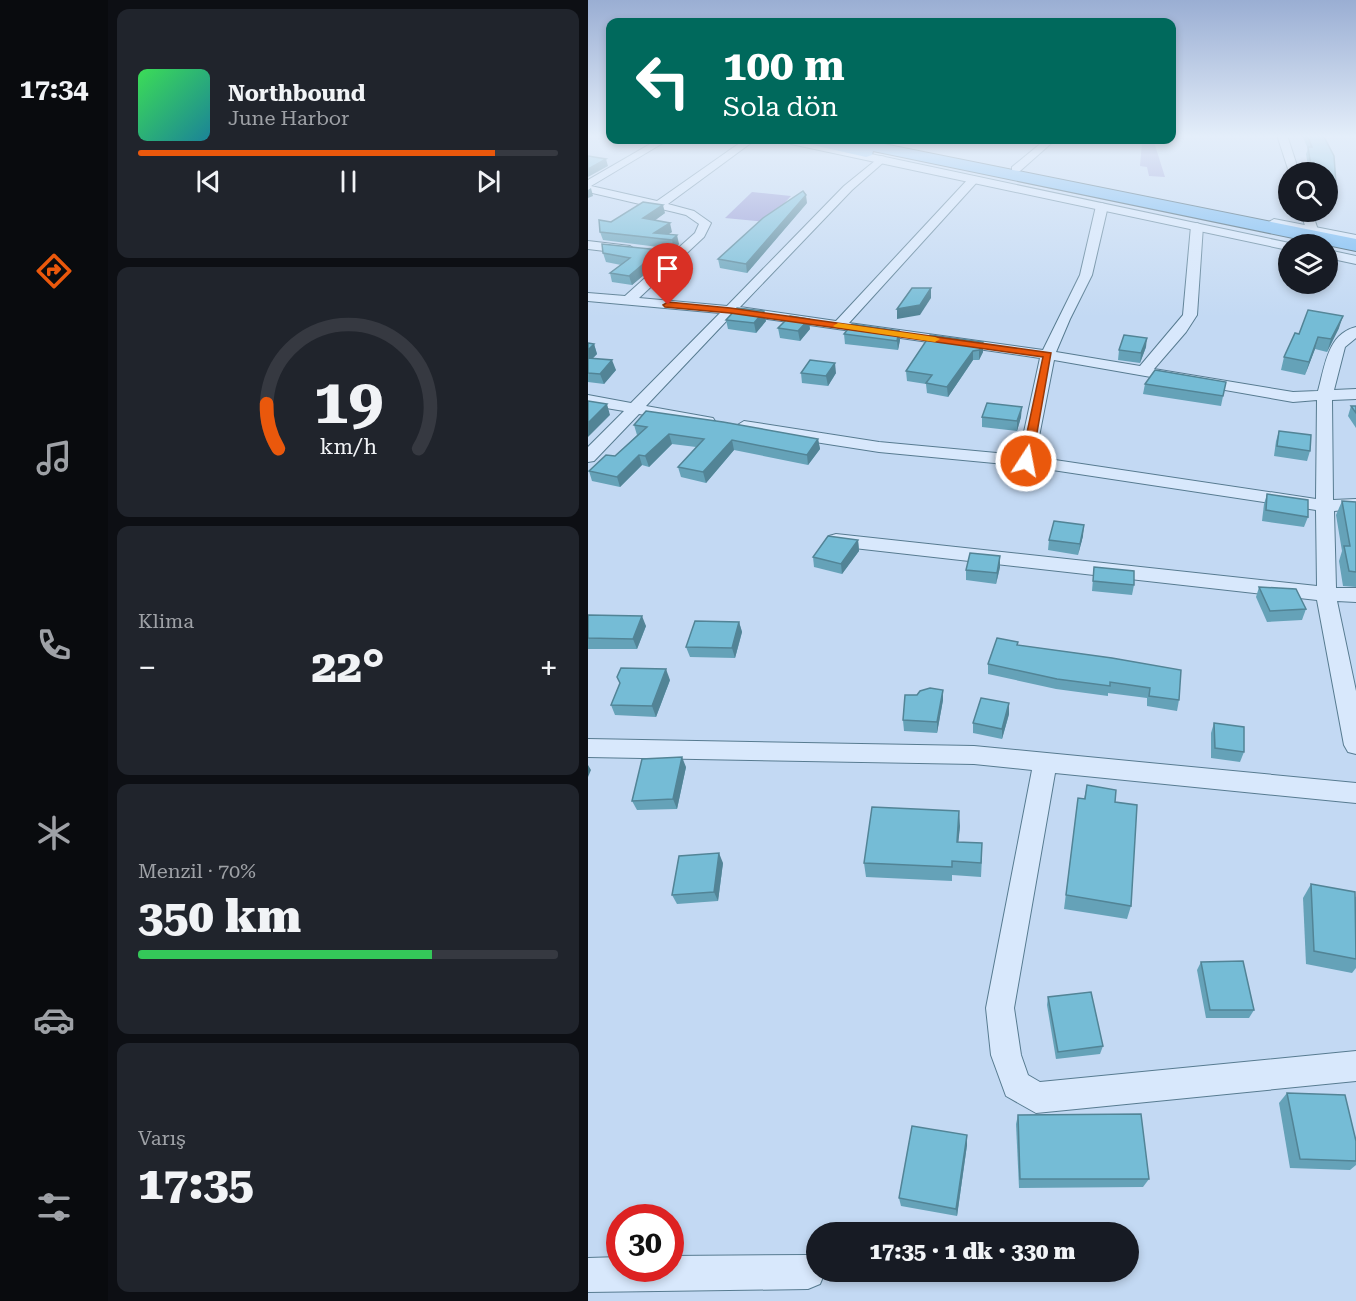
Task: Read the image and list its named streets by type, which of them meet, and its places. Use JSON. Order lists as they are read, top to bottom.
{
  "page": {
    "tabs": "17:34",
    "turn": ["100 m", "Sola dön"],
    "song": ["Northbound", "June Harbor"],
    "tile": [
      "Klima",
      ["Menzil · 70%", "350 km"],
      ["Varış", "17:35"]
    ],
    "heat": ["−", "22°", "+"],
    "limit": "30",
    "trip": "17:35 · 1 dk · 330 m",
    "gauge": ["19", "km/h"]
  }
}
